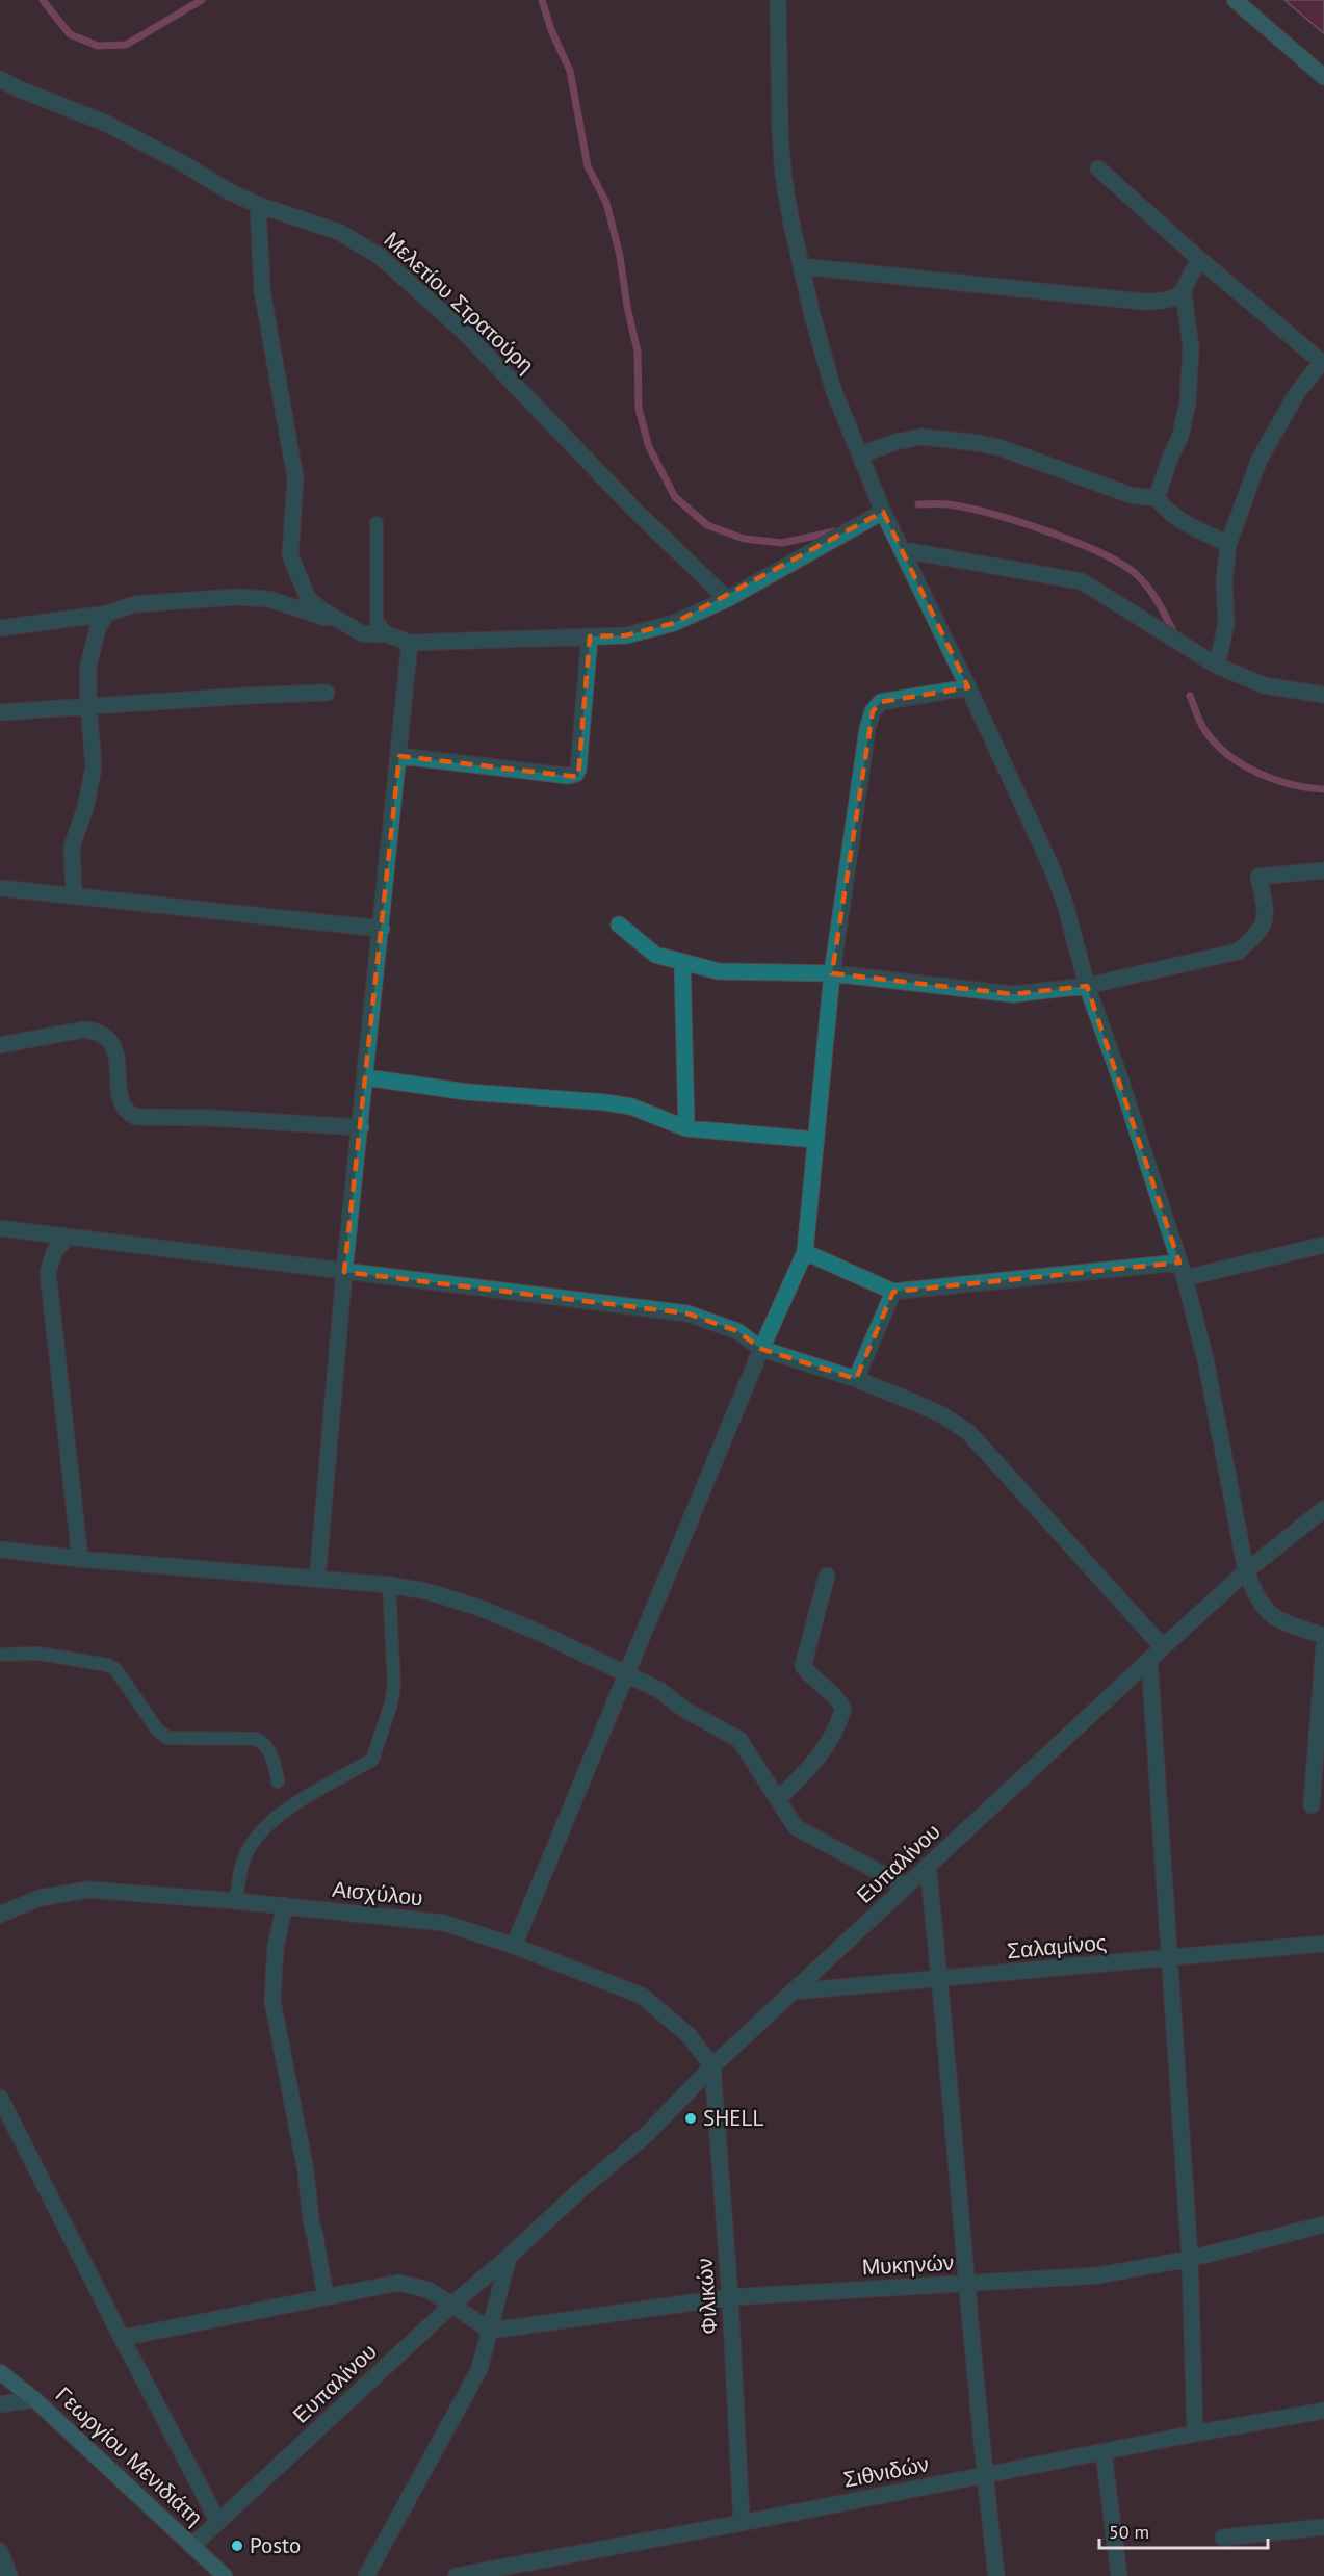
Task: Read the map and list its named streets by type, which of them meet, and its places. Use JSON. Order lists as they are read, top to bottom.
{
  "streets": {
    "main road": ["Γεωργίου Μενιδιάτη"],
    "street": [
      "Μελετίου Στρατούρη",
      "Ευπαλίνου",
      "Αισχύλου",
      "Σαλαμίνος",
      "Μυκηνών",
      "Φιλικών",
      "Σιθνιδών"
    ]
  },
  "crossings": [
    ["Ευπαλίνου", "Αισχύλου"],
    ["Ευπαλίνου", "Σαλαμίνος"],
    ["Ευπαλίνου", "Φιλικών"],
    ["Ευπαλίνου", "Γεωργίου Μενιδιάτη"],
    ["Αισχύλου", "Φιλικών"],
    ["Μυκηνών", "Φιλικών"],
    ["Φιλικών", "Σιθνιδών"]
  ],
  "places": ["SHELL", "Posto"],
  "scale_bar": "50 m"
}
